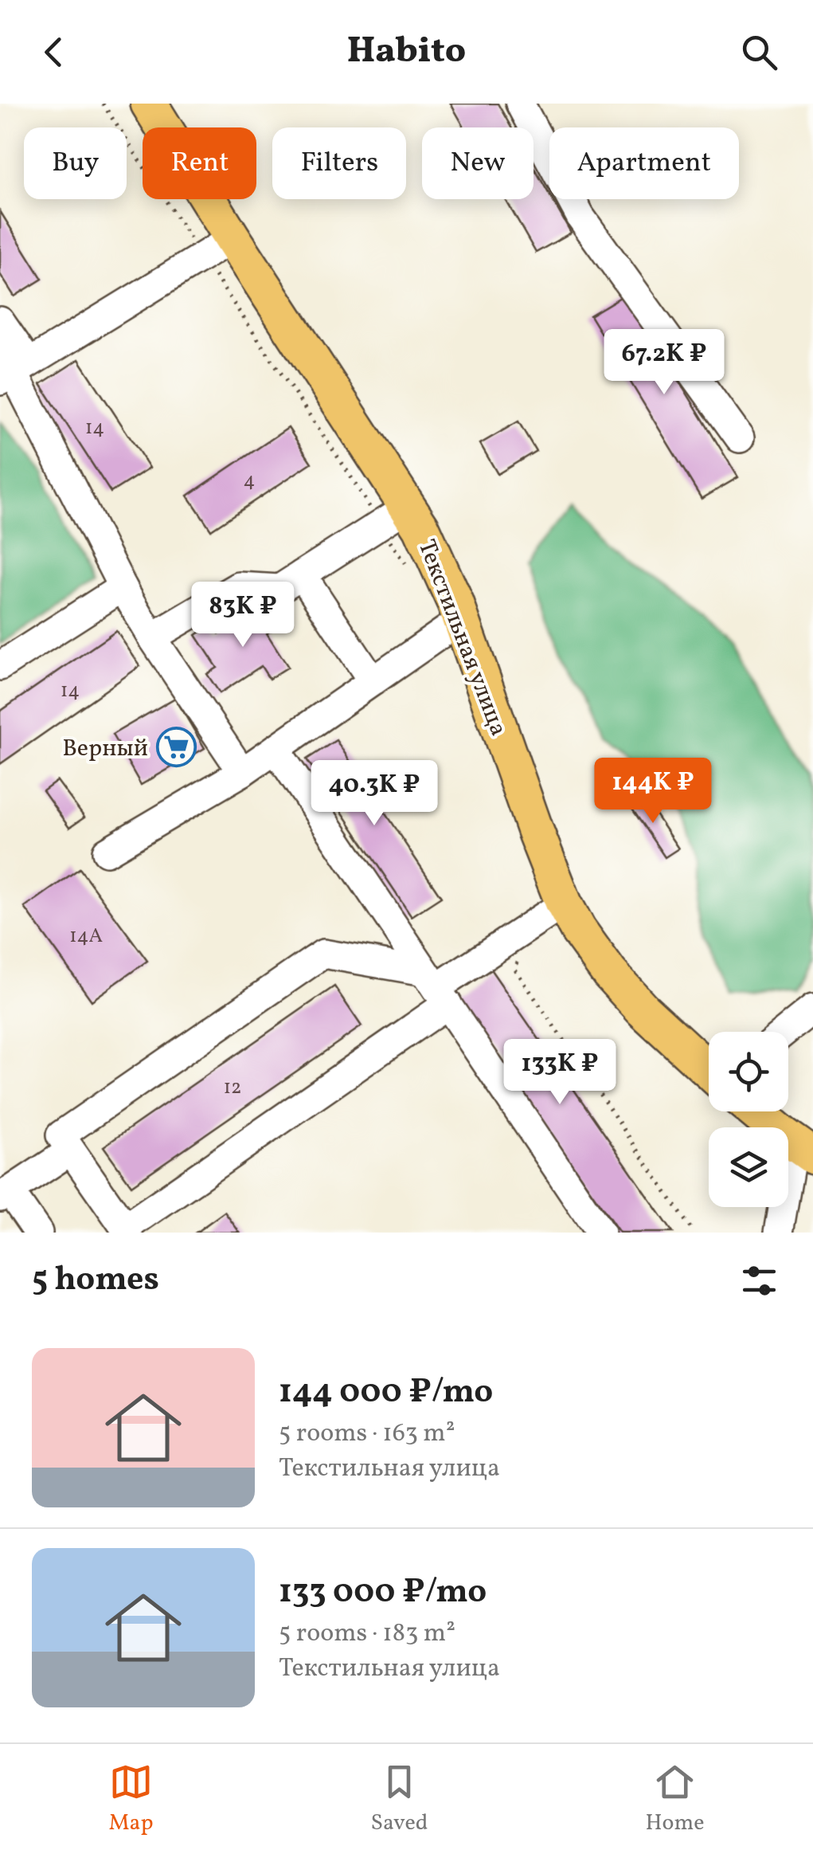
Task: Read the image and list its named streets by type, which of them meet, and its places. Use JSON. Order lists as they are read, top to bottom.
{
  "streets": {
    "main road": ["Текстильная улица"]
  },
  "places": {
    "supermarket": ["Верный"]
  },
  "house_numbers": [
    "14",
    "4",
    "14",
    "14А",
    "12"
  ],
  "page": {
    "header": "Habito",
    "chip": [
      "Buy",
      "Rent",
      "Filters",
      "New",
      "Apartment"
    ],
    "price": [
      "67.2K ₽",
      "83K ₽",
      "144K ₽",
      "40.3K ₽",
      "133K ₽"
    ],
    "heading": "5 homes",
    "list": [
      {
        "name": "144 000 ₽/mo",
        "note": "5 rooms · 163 m² · Текстильная улица"
      },
      {
        "name": "133 000 ₽/mo",
        "note": "5 rooms · 183 m² · Текстильная улица"
      }
    ],
    "tabs": ["Map", "Saved", "Home"]
  }
}
